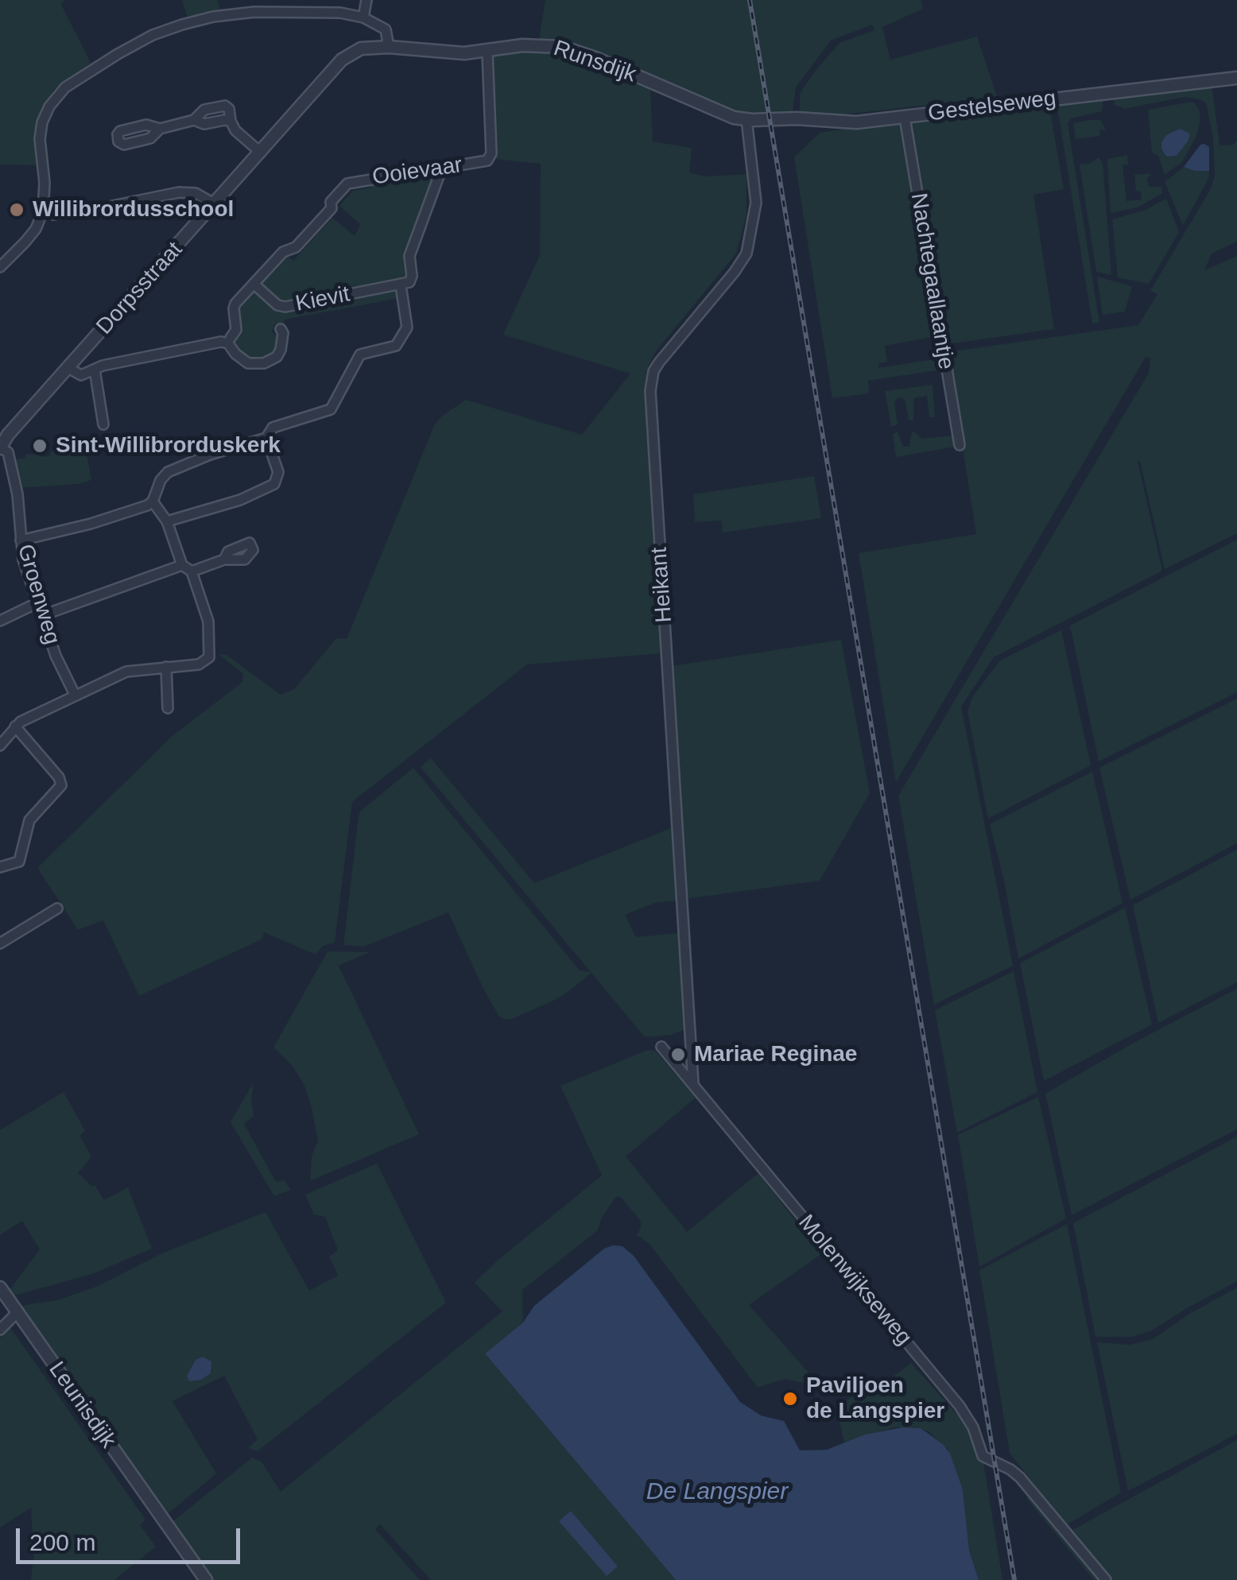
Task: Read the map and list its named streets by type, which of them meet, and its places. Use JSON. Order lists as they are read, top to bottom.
{
  "streets": {
    "street": [
      "Runsdijk",
      "Gestelseweg",
      "Ooievaar",
      "Nachtegaallaantje",
      "Dorpsstraat",
      "Kievit",
      "Heikant",
      "Groenweg",
      "Molenwijkseweg",
      "Leunisdijk"
    ]
  },
  "crossings": [
    ["Runsdijk", "Gestelseweg"],
    ["Runsdijk", "Ooievaar"],
    ["Runsdijk", "Dorpsstraat"],
    ["Runsdijk", "Heikant"],
    ["Gestelseweg", "Nachtegaallaantje"],
    ["Gestelseweg", "Heikant"],
    ["Ooievaar", "Kievit"],
    ["Dorpsstraat", "Groenweg"],
    ["Heikant", "Molenwijkseweg"]
  ],
  "water": ["De Langspier"],
  "places": [
    "Willibrordusschool",
    "Sint-Willibrorduskerk",
    "Mariae Reginae",
    "Paviljoen de Langspier"
  ],
  "scale_bar": "200 m"
}
